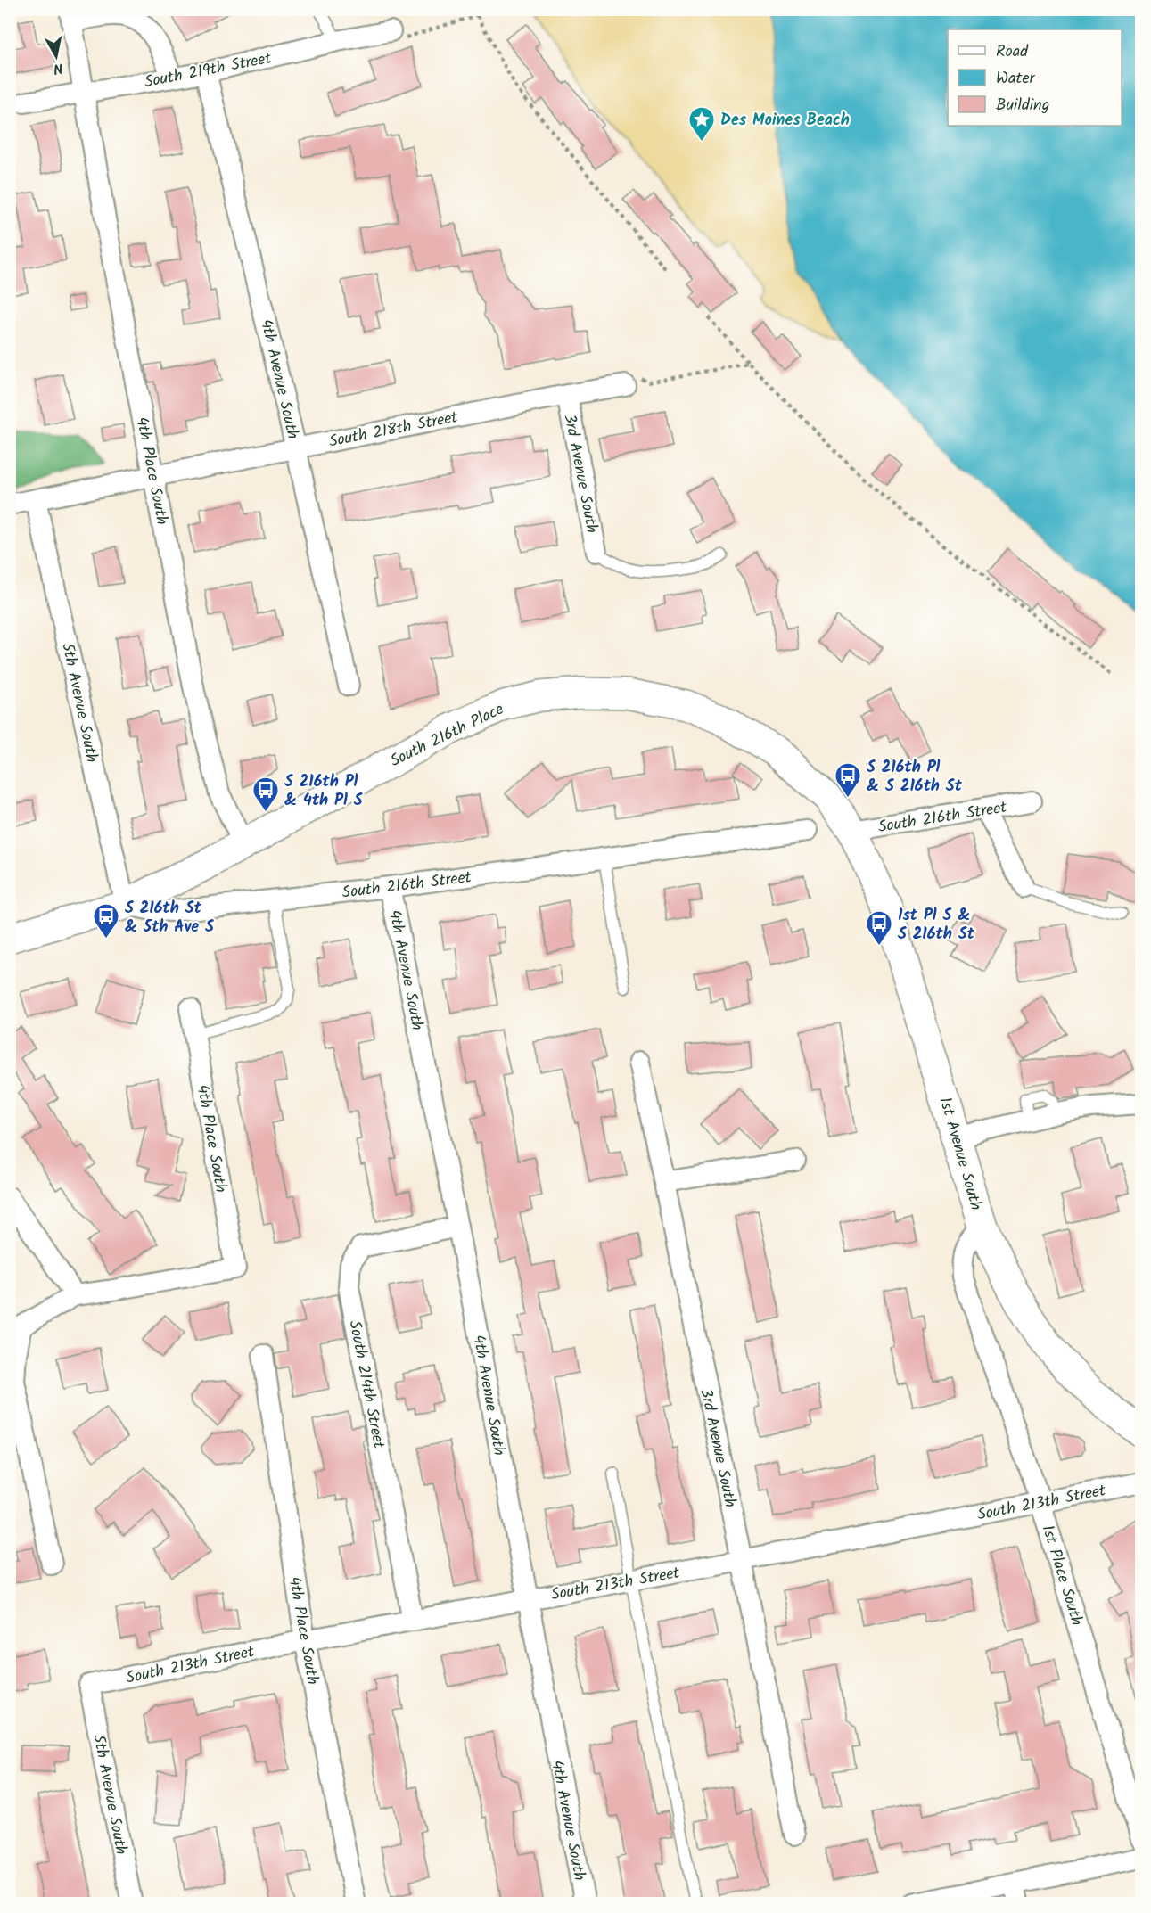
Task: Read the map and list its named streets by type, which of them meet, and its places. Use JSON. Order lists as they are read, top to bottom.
{
  "streets": {
    "main road": ["South 216th Place", "South 216th Street", "1st Avenue South"],
    "street": [
      "South 219th Street",
      "4th Avenue South",
      "South 218th Street",
      "4th Place South",
      "3rd Avenue South",
      "5th Avenue South",
      "South 214th Street",
      "South 213th Street",
      "1st Place South"
    ]
  },
  "crossings": [
    ["South 219th Street", "4th Avenue South"],
    ["South 219th Street", "4th Place South"],
    ["4th Avenue South", "South 218th Street"],
    ["4th Avenue South", "South 216th Street"],
    ["4th Avenue South", "South 214th Street"],
    ["4th Avenue South", "South 213th Street"],
    ["South 218th Street", "4th Place South"],
    ["South 218th Street", "3rd Avenue South"],
    ["South 218th Street", "5th Avenue South"],
    ["4th Place South", "South 216th Place"],
    ["4th Place South", "South 213th Street"],
    ["3rd Avenue South", "South 213th Street"],
    ["5th Avenue South", "South 216th Place"],
    ["5th Avenue South", "South 216th Street"],
    ["5th Avenue South", "South 213th Street"],
    ["South 216th Place", "South 216th Street"],
    ["South 216th Place", "1st Avenue South"],
    ["South 216th Street", "1st Avenue South"],
    ["1st Avenue South", "1st Place South"],
    ["South 214th Street", "South 213th Street"],
    ["South 213th Street", "1st Place South"]
  ],
  "places": {
    "place": ["Des Moines Beach"],
    "bus stop": [
      "S 216th Pl & S 216th St",
      "S 216th Pl & 4th Pl S",
      "S 216th St & 5th Ave S",
      "1st Pl S & S 216th St"
    ]
  },
  "legend": ["Road", "Water", "Building"],
  "north": "bottom"
}
